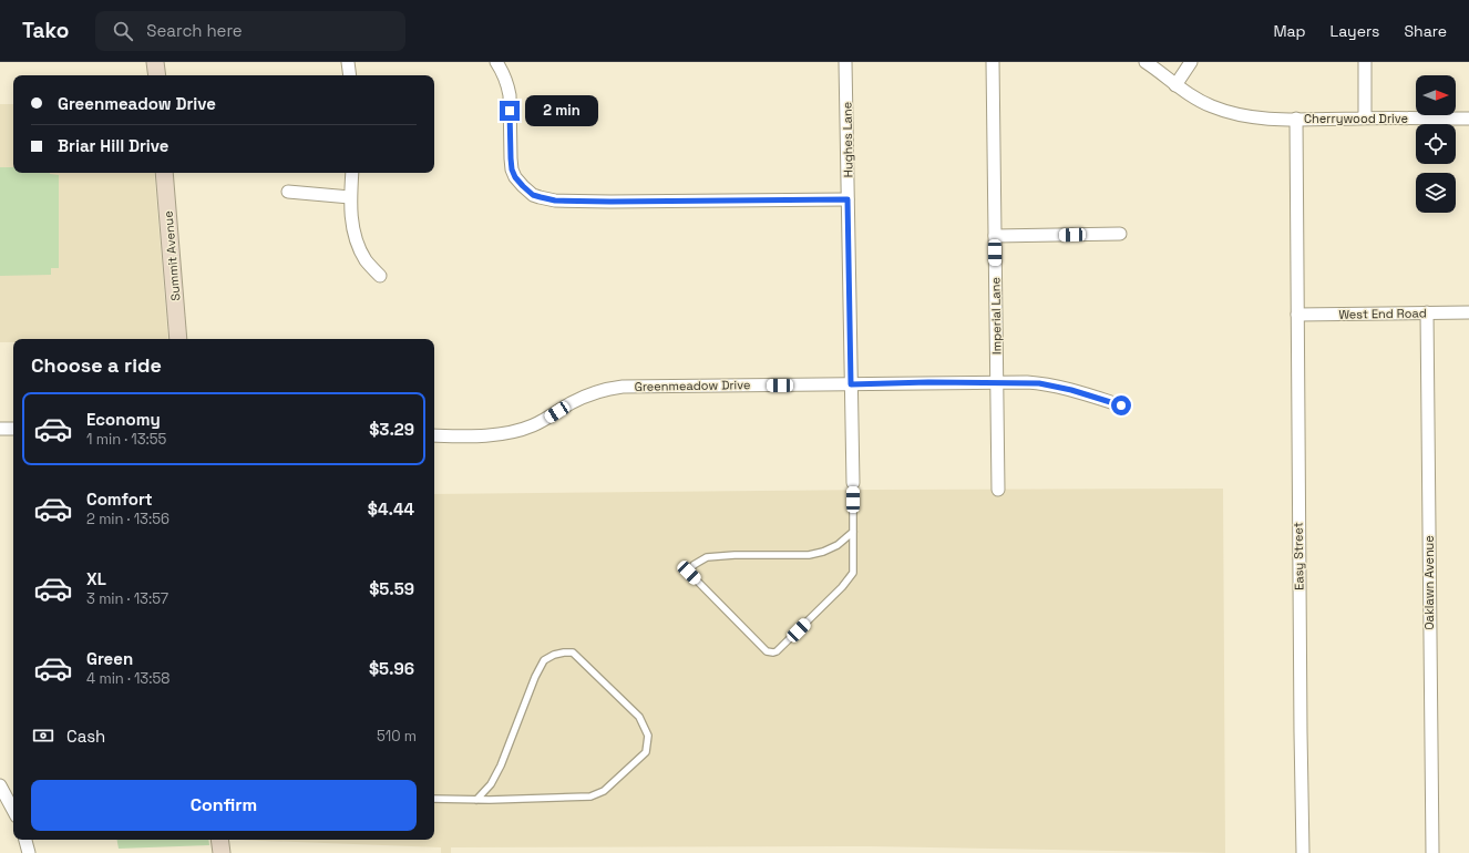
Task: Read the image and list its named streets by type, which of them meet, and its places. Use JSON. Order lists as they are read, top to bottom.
{
  "streets": {
    "main road": ["Summit Avenue"],
    "street": [
      "Cherrywood Drive",
      "Hughes Lane",
      "West End Road",
      "Imperial Lane",
      "Greenmeadow Drive",
      "Easy Street",
      "Oaklawn Avenue"
    ]
  },
  "crossings": [
    ["Cherrywood Drive", "Easy Street"],
    ["Hughes Lane", "Greenmeadow Drive"],
    ["West End Road", "Easy Street"],
    ["West End Road", "Oaklawn Avenue"],
    ["Imperial Lane", "Greenmeadow Drive"]
  ],
  "north": "right",
  "page": {
    "header": "Tako",
    "search": "Search here",
    "nav": ["Map", "Layers", "Share"],
    "banner": ["Greenmeadow Drive", "Briar Hill Drive"],
    "bubble": "2 min",
    "heading": "Choose a ride",
    "list": [
      {
        "name": "Economy",
        "note": "1 min · 13:55",
        "value": "$3.29"
      },
      {
        "name": "Comfort",
        "note": "2 min · 13:56",
        "value": "$4.44"
      },
      {
        "name": "XL",
        "note": "3 min · 13:57",
        "value": "$5.59"
      },
      {
        "name": "Green",
        "note": "4 min · 13:58",
        "value": "$5.96"
      }
    ],
    "pay": ["Cash", "510 m"],
    "buttons": "Confirm"
  }
}
